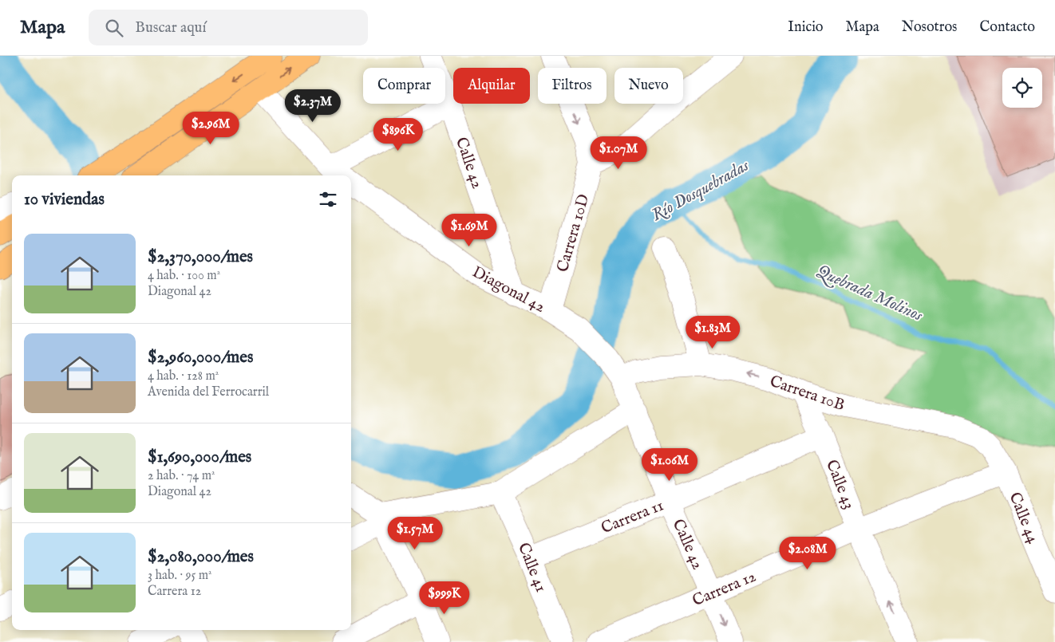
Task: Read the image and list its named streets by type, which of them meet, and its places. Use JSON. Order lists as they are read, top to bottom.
{
  "streets": {
    "street": [
      "Calle 42",
      "Carrera 10D",
      "Diagonal 42",
      "Carrera 10B",
      "Calle 43",
      "Carrera 11",
      "Calle 44",
      "Calle 41",
      "Carrera 12"
    ]
  },
  "crossings": [
    ["Calle 42", "Diagonal 42"],
    ["Calle 42", "Carrera 10B"],
    ["Calle 42", "Carrera 11"],
    ["Calle 42", "Carrera 12"],
    ["Carrera 10D", "Diagonal 42"],
    ["Carrera 10B", "Calle 43"],
    ["Carrera 10B", "Calle 44"],
    ["Calle 43", "Carrera 11"],
    ["Calle 43", "Carrera 12"],
    ["Carrera 11", "Calle 41"],
    ["Calle 44", "Carrera 12"]
  ],
  "one_way": ["Calle 43"],
  "water": ["Río Dosquebradas", "Quebrada Molinos"],
  "page": {
    "header": "Mapa",
    "search": "Buscar aquí",
    "nav": [
      "Inicio",
      "Mapa",
      "Nosotros",
      "Contacto"
    ],
    "chip": [
      "Comprar",
      "Alquilar",
      "Filtros",
      "Nuevo"
    ],
    "price": [
      "$2.37M",
      "$2.96M",
      "$896K",
      "$1.07M",
      "$1.69M",
      "$1.83M",
      "$1.06M",
      "$1.57M",
      "$2.08M",
      "$999K"
    ],
    "heading": "10 viviendas",
    "list": [
      {
        "name": "$2,370,000/mes",
        "note": "4 hab. · 100 m² · Diagonal 42"
      },
      {
        "name": "$2,960,000/mes",
        "note": "4 hab. · 128 m² · Avenida del Ferrocarril"
      },
      {
        "name": "$1,690,000/mes",
        "note": "2 hab. · 74 m² · Diagonal 42"
      },
      {
        "name": "$2,080,000/mes",
        "note": "3 hab. · 95 m² · Carrera 12"
      }
    ]
  }
}
